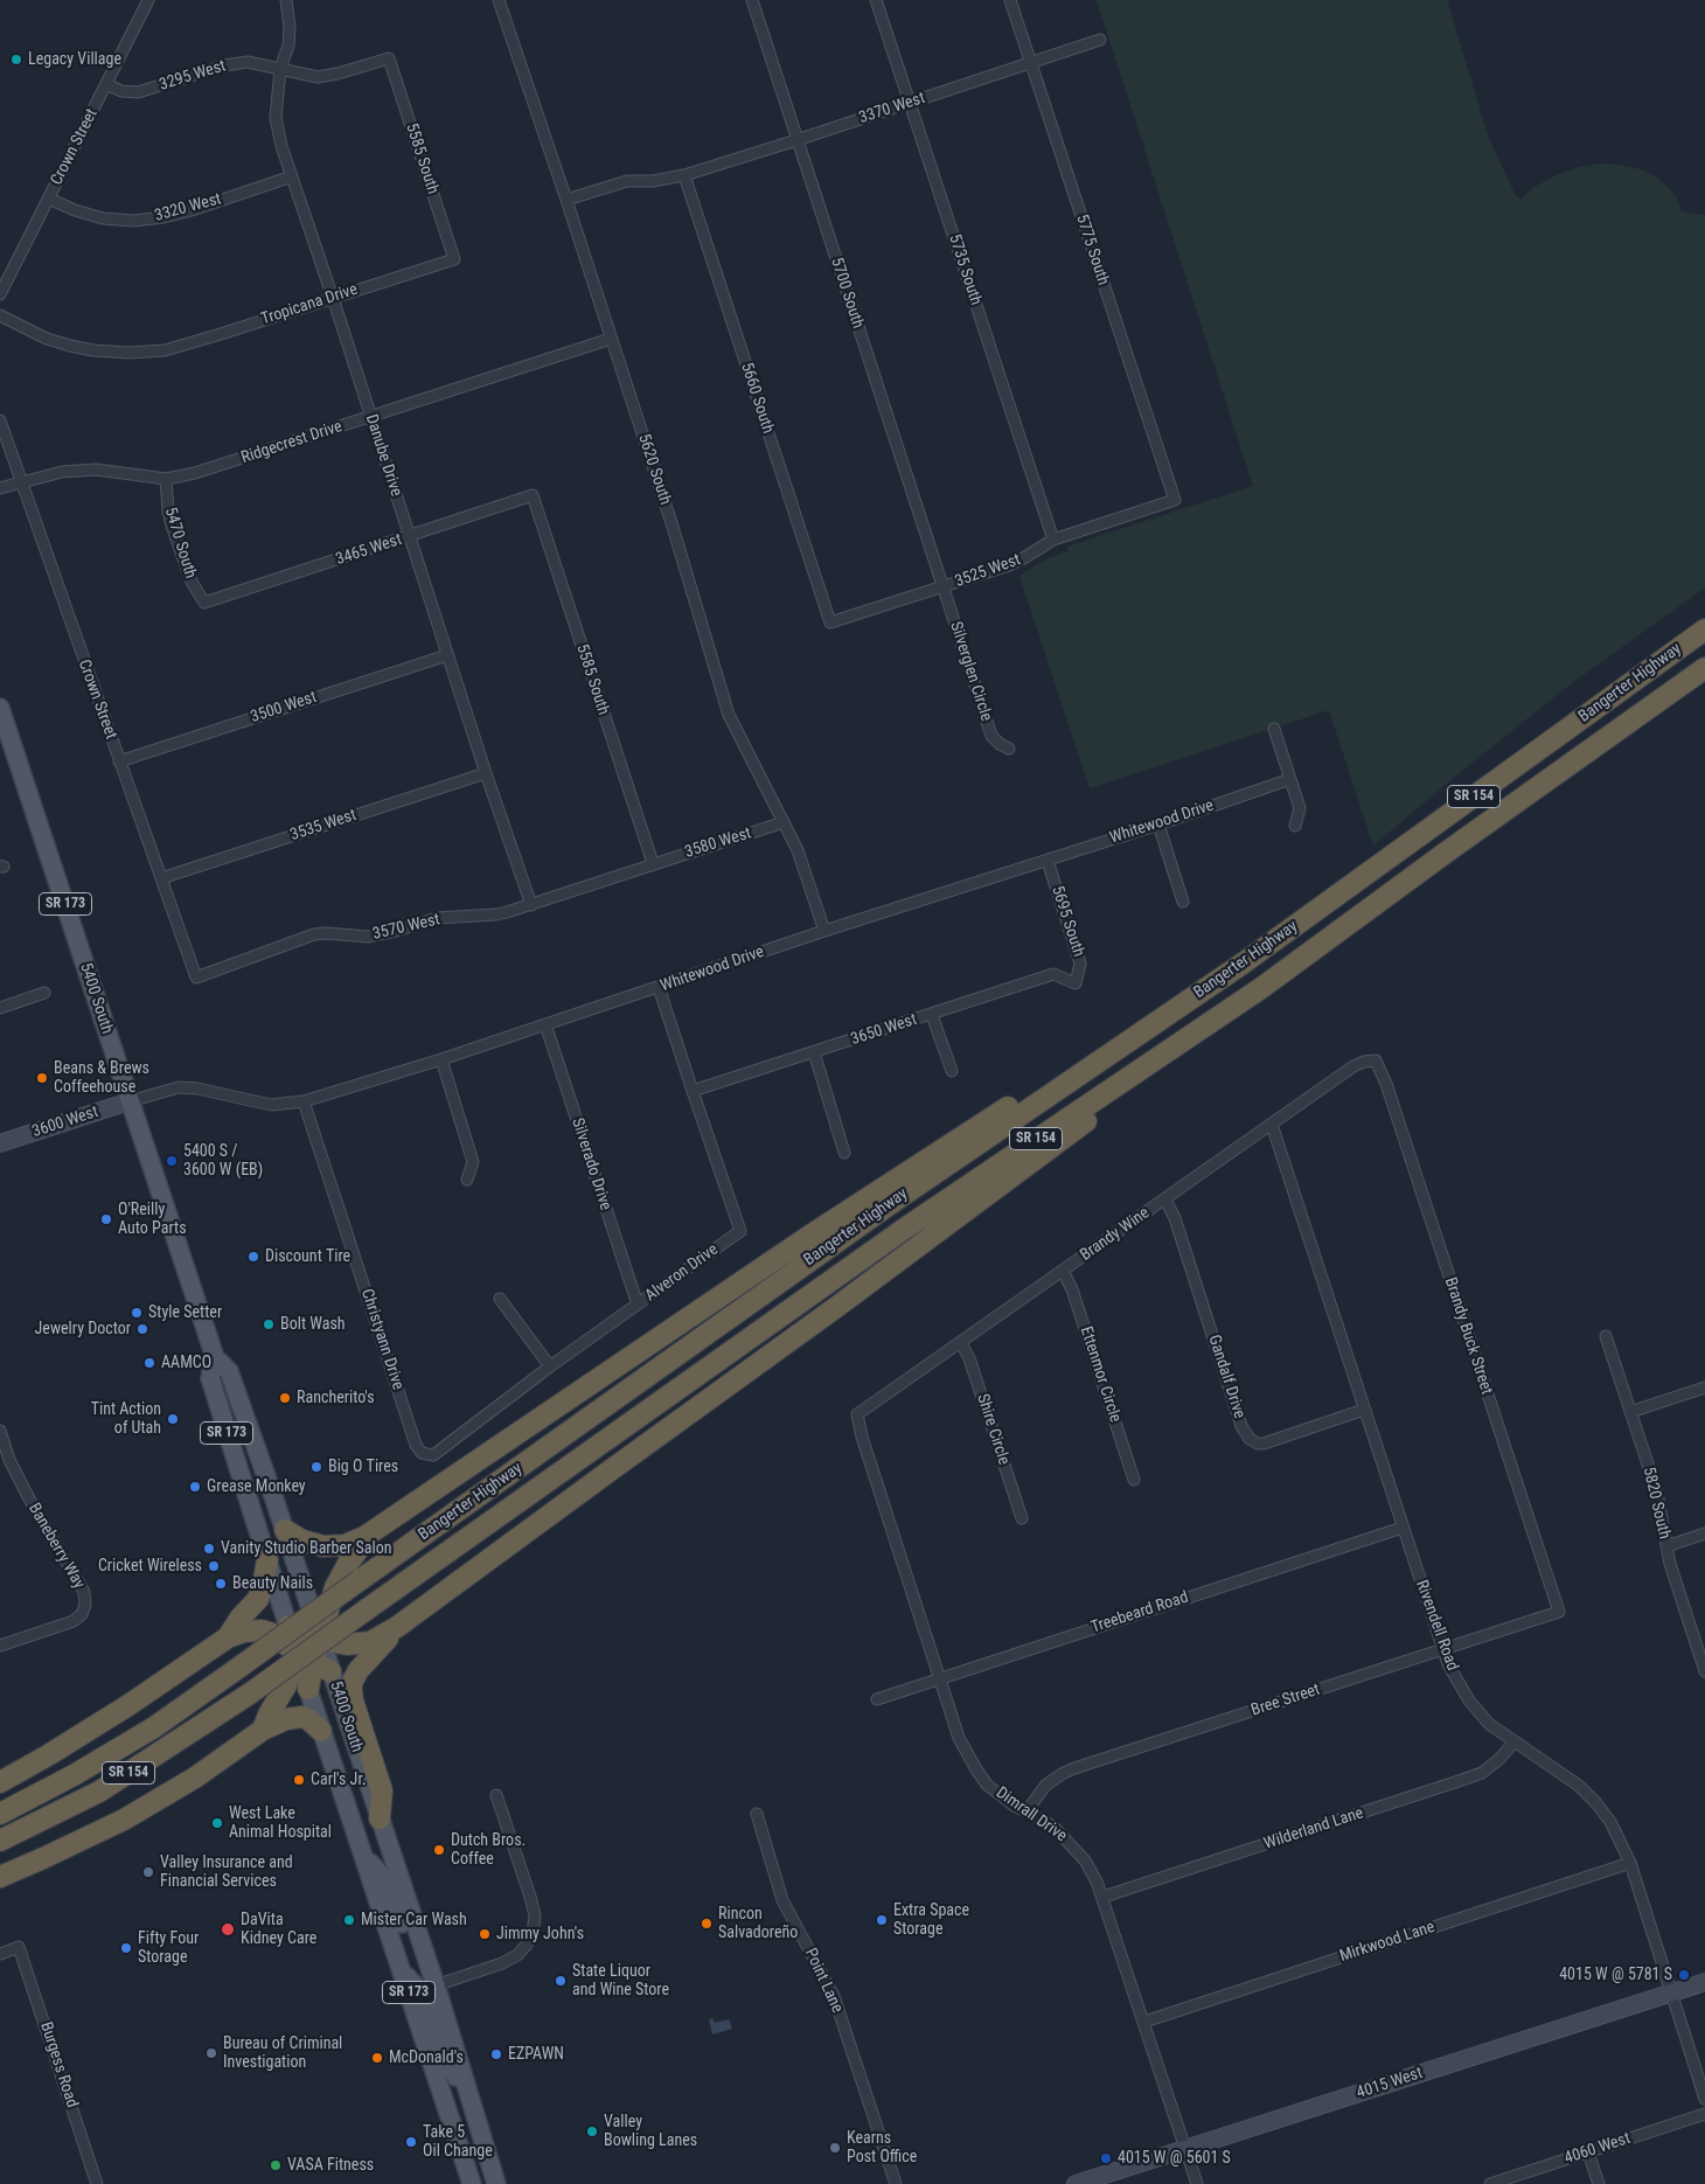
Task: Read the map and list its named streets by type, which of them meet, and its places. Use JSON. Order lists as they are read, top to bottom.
{
  "streets": {
    "highway": ["Bangerter Highway", "SR 154"],
    "main road": ["SR 173", "5400 South"],
    "street": [
      "3295 West",
      "3370 West",
      "Crown Street",
      "5585 South",
      "3320 West",
      "5775 South",
      "5735 South",
      "5700 South",
      "Tropicana Drive",
      "5660 South",
      "Ridgecrest Drive",
      "Danube Drive",
      "5620 South",
      "5470 South",
      "3465 West",
      "3525 West",
      "Silverglen Circle",
      "3500 West",
      "Whitewood Drive",
      "3535 West",
      "3580 West",
      "5695 South",
      "3570 West",
      "3650 West",
      "3600 West",
      "Silverado Drive",
      "Brandy Wine",
      "Alveron Drive",
      "Brandy Buck Street",
      "Christyann Drive",
      "Ettenmor Circle",
      "Gandalf Drive",
      "Shire Circle",
      "5820 South",
      "Baneberry Way",
      "Treebeard Road",
      "Rivendell Road",
      "Bree Street",
      "Dimrall Drive",
      "Wilderland Lane",
      "Mirkwood Lane",
      "Point Lane",
      "Burgess Road",
      "4015 West",
      "4060 West"
    ]
  },
  "crossings": [
    ["3295 West", "Crown Street"],
    ["3295 West", "5585 South"],
    ["3295 West", "Danube Drive"],
    ["3370 West", "5775 South"],
    ["3370 West", "5735 South"],
    ["3370 West", "5700 South"],
    ["3370 West", "5660 South"],
    ["3370 West", "5620 South"],
    ["Crown Street", "3320 West"],
    ["Crown Street", "Ridgecrest Drive"],
    ["Crown Street", "3500 West"],
    ["Crown Street", "3535 West"],
    ["Crown Street", "3570 West"],
    ["5585 South", "Tropicana Drive"],
    ["5585 South", "3465 West"],
    ["5585 South", "3580 West"],
    ["5585 South", "3570 West"],
    ["3320 West", "Danube Drive"],
    ["5775 South", "3525 West"],
    ["5735 South", "3525 West"],
    ["5700 South", "3525 West"],
    ["5700 South", "Silverglen Circle"],
    ["Tropicana Drive", "Danube Drive"],
    ["5660 South", "3525 West"],
    ["Ridgecrest Drive", "Danube Drive"],
    ["Ridgecrest Drive", "5620 South"],
    ["Ridgecrest Drive", "5470 South"],
    ["Danube Drive", "3465 West"],
    ["Danube Drive", "3500 West"],
    ["Danube Drive", "3535 West"],
    ["Danube Drive", "3570 West"],
    ["5620 South", "Whitewood Drive"],
    ["5620 South", "3580 West"],
    ["5470 South", "3465 West"],
    ["3525 West", "Silverglen Circle"],
    ["Whitewood Drive", "5695 South"],
    ["Whitewood Drive", "5400 South"],
    ["Whitewood Drive", "3600 West"],
    ["Whitewood Drive", "Silverado Drive"],
    ["Whitewood Drive", "Alveron Drive"],
    ["Whitewood Drive", "Christyann Drive"],
    ["3580 West", "3570 West"],
    ["5695 South", "3650 West"],
    ["5400 South", "3600 West"],
    ["3650 West", "Alveron Drive"],
    ["Silverado Drive", "Alveron Drive"],
    ["Brandy Wine", "Brandy Buck Street"],
    ["Brandy Wine", "Ettenmor Circle"],
    ["Brandy Wine", "Gandalf Drive"],
    ["Brandy Wine", "Shire Circle"],
    ["Brandy Wine", "Rivendell Road"],
    ["Brandy Wine", "Dimrall Drive"],
    ["Alveron Drive", "Christyann Drive"],
    ["Brandy Buck Street", "Bree Street"],
    ["Gandalf Drive", "Rivendell Road"],
    ["Treebeard Road", "Rivendell Road"],
    ["Treebeard Road", "Dimrall Drive"],
    ["Rivendell Road", "Bree Street"],
    ["Rivendell Road", "Wilderland Lane"],
    ["Rivendell Road", "Mirkwood Lane"],
    ["Rivendell Road", "4015 West"],
    ["Bree Street", "Dimrall Drive"],
    ["Dimrall Drive", "Wilderland Lane"],
    ["Dimrall Drive", "Mirkwood Lane"],
    ["Dimrall Drive", "4015 West"]
  ],
  "places": [
    "Legacy Village",
    "Beans & Brews Coffeehouse",
    "5400 S / 3600 W (EB)",
    "O'Reilly Auto Parts",
    "Discount Tire",
    "Style Setter",
    "Bolt Wash",
    "Jewelry Doctor",
    "AAMCO",
    "Rancherito's",
    "Tint Action of Utah",
    "Big O Tires",
    "Grease Monkey",
    "Vanity Studio Barber Salon",
    "Cricket Wireless",
    "Beauty Nails",
    "Carl's Jr.",
    "West Lake Animal Hospital",
    "Dutch Bros. Coffee",
    "Valley Insurance and Financial Services",
    "Mister Car Wash",
    "Extra Space Storage",
    "Rincon Salvadoreño",
    "DaVita Kidney Care",
    "Jimmy John's",
    "Fifty Four Storage",
    "4015 W @ 5781 S",
    "State Liquor and Wine Store",
    "Bureau of Criminal Investigation",
    "EZPAWN",
    "McDonald's",
    "Valley Bowling Lanes",
    "Take 5 Oil Change",
    "Kearns Post Office",
    "4015 W @ 5601 S",
    "VASA Fitness"
  ]
}
